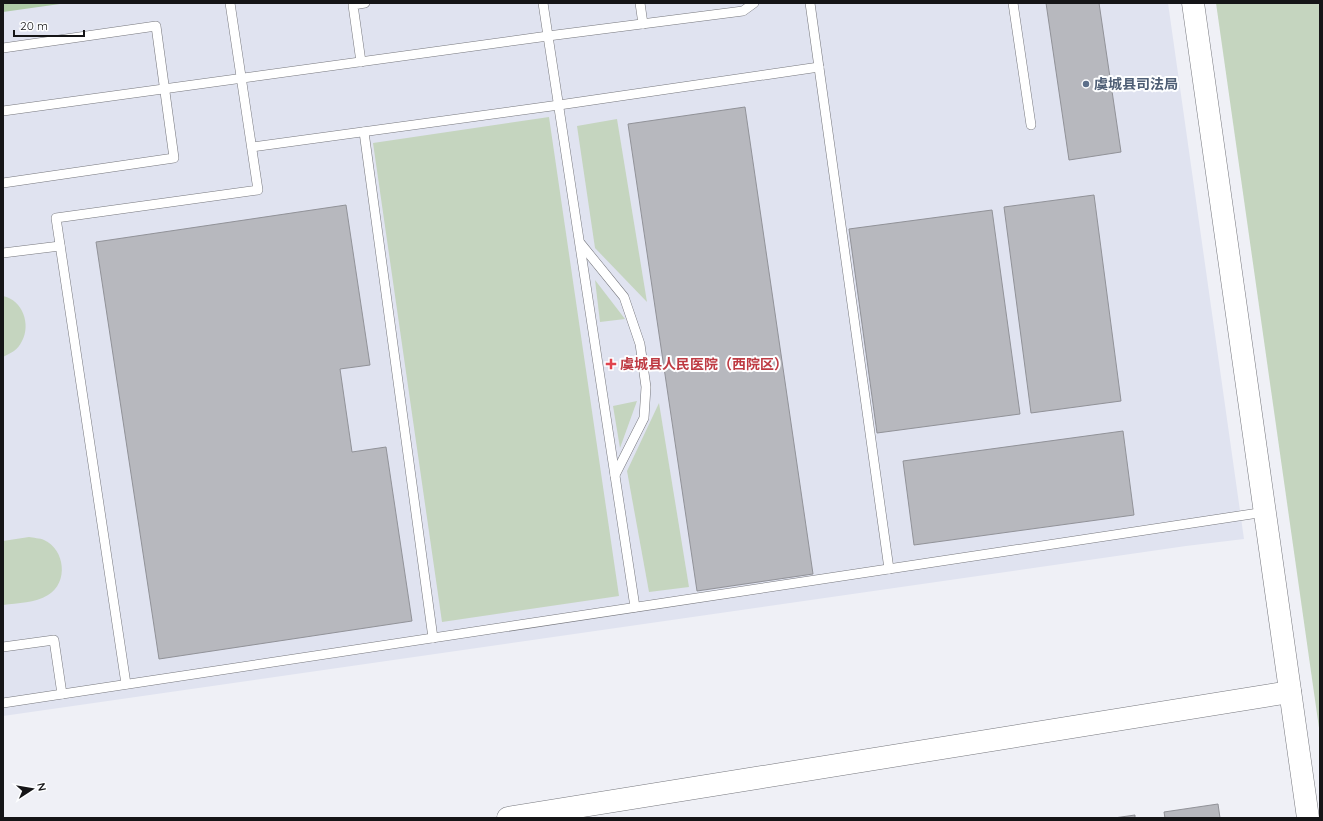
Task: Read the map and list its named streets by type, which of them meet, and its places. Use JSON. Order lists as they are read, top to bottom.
{
  "places": {
    "other": ["虞城县司法局"],
    "health": ["虞城县人民医院（西院区）"]
  },
  "scale_bar": "20 m",
  "north": "right"
}
